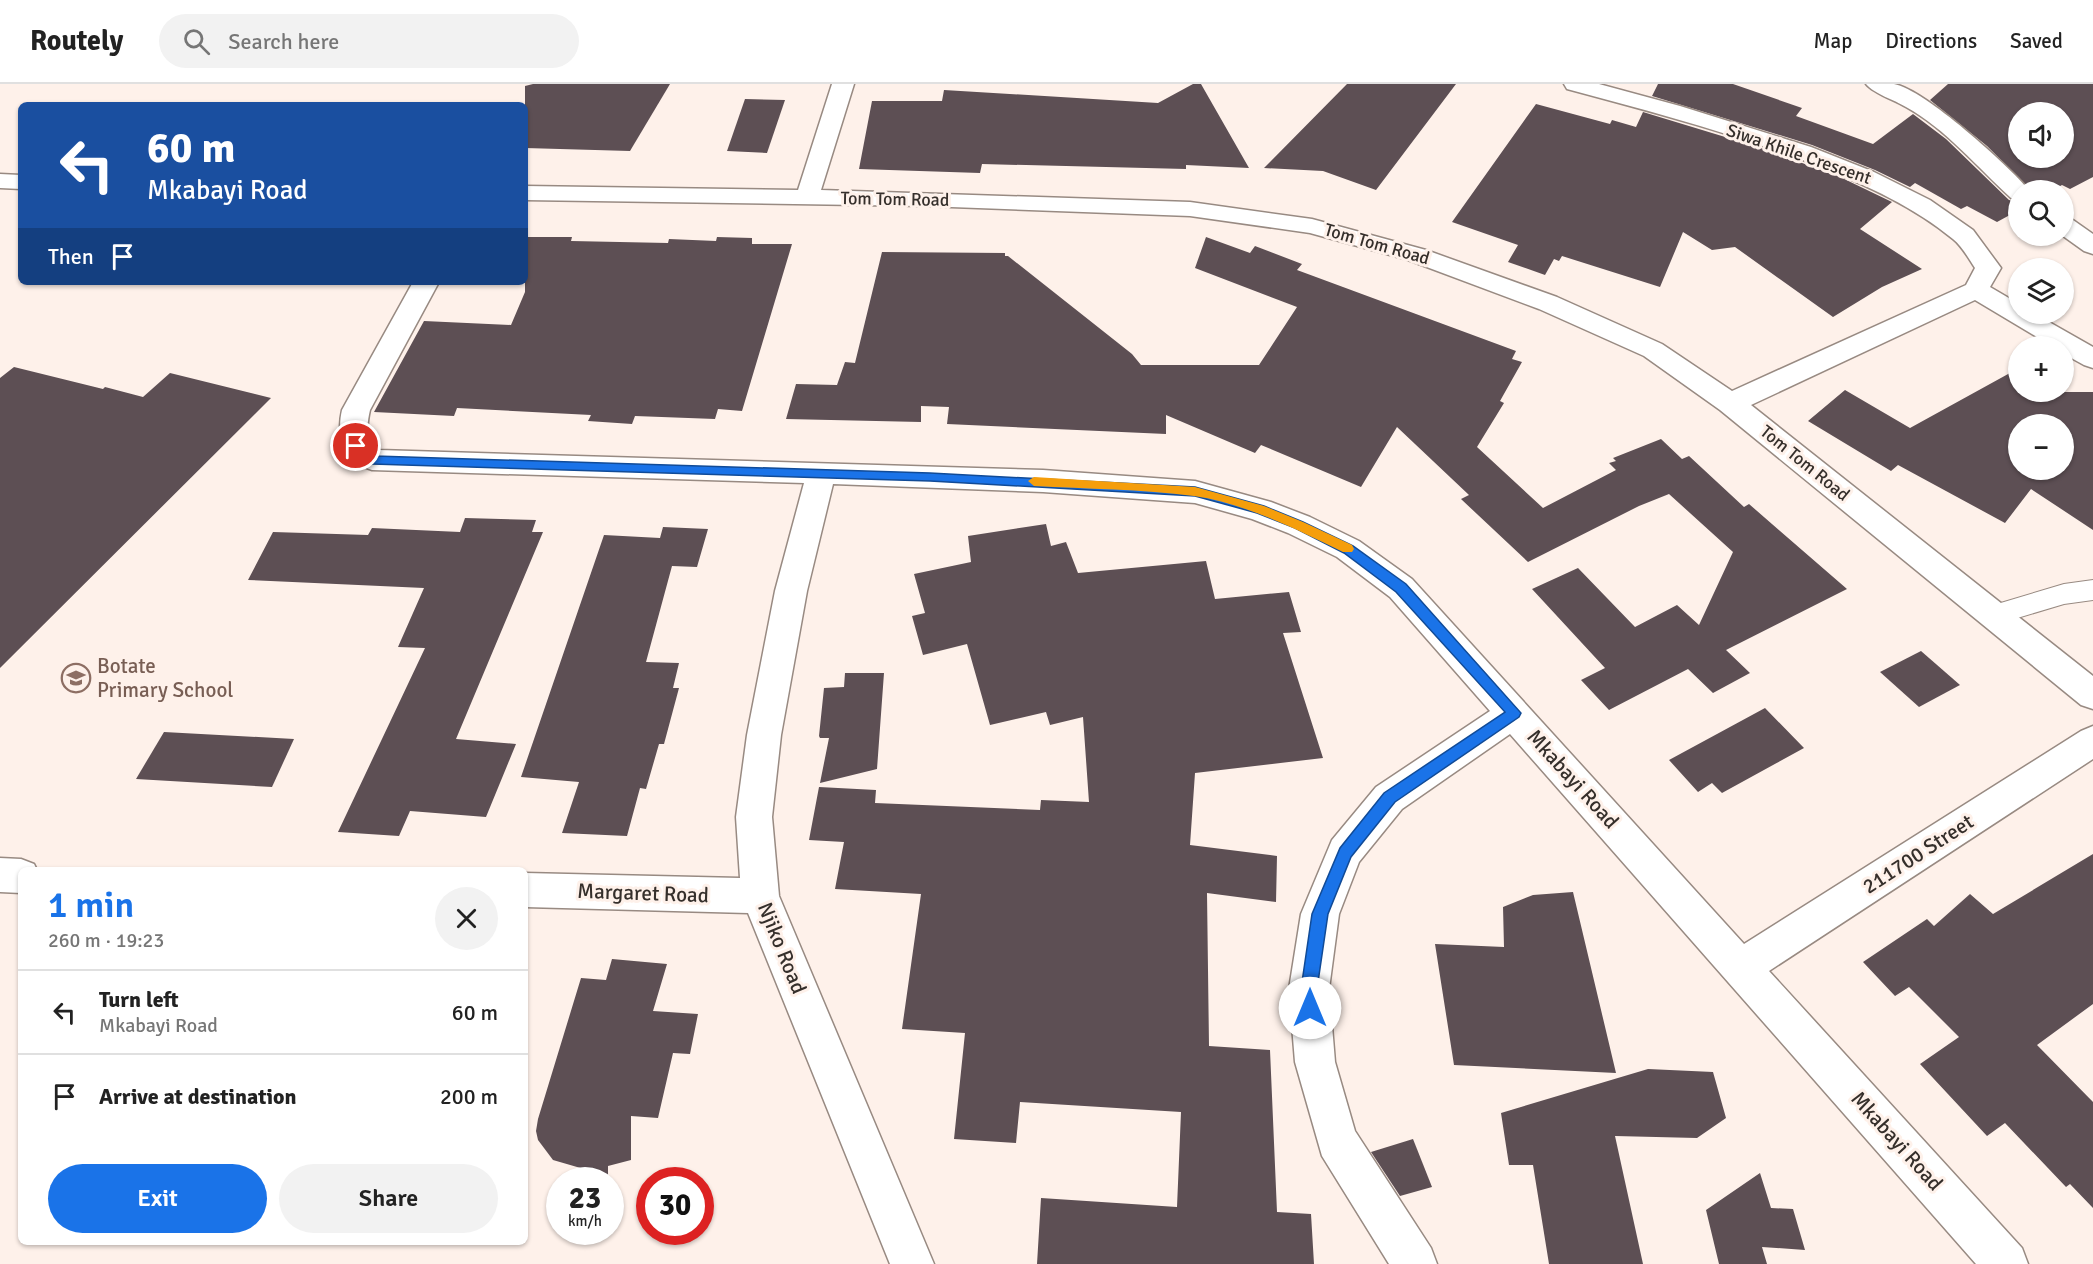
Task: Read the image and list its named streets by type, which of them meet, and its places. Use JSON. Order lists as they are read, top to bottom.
{
  "streets": {
    "street": [
      "Siwa Khile Crescent",
      "Tom Tom Road",
      "Mkabayi Road",
      "211700 Street",
      "Margaret Road",
      "Njiko Road"
    ]
  },
  "crossings": [
    ["Mkabayi Road", "211700 Street"],
    ["Mkabayi Road", "Njiko Road"],
    ["Margaret Road", "Njiko Road"]
  ],
  "places": {
    "school or university": ["Botate Primary School"]
  },
  "page": {
    "header": "Routely",
    "search": "Search here",
    "nav": ["Map", "Directions", "Saved"],
    "map_buttons": ["+", "−"],
    "turn": ["60 m", "Mkabayi Road"],
    "then": "Then",
    "heading": ["1 min", "260 m · 19:23"],
    "list": [
      {
        "name": "Turn left",
        "note": "Mkabayi Road",
        "value": "60 m"
      },
      {
        "name": "Arrive at destination",
        "value": "200 m"
      }
    ],
    "buttons": ["Exit", "Share"],
    "speed": "23 km/h",
    "limit": "30"
  }
}
